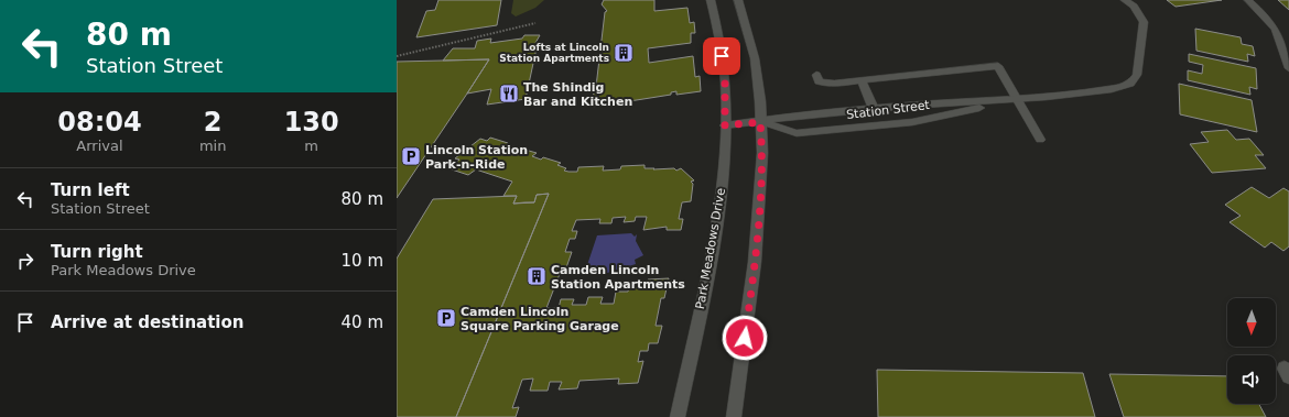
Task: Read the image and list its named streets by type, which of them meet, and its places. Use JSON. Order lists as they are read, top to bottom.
{
  "streets": {
    "street": ["Station Street", "Park Meadows Drive"]
  },
  "crossings": [
    ["Station Street", "Park Meadows Drive"]
  ],
  "places": {
    "building": ["Lofts at Lincoln Station Apartments", "Camden Lincoln Station Apartments"],
    "restaurant": ["The Shindig Bar and Kitchen"],
    "parking": ["Lincoln Station Park-n-Ride", "Camden Lincoln Square Parking Garage"]
  },
  "north": "bottom",
  "page": {
    "turn": ["80 m", "Station Street"],
    "eta": [
      "08:04",
      "Arrival",
      "2",
      "min",
      "130",
      "m"
    ],
    "list": [
      {
        "name": "Turn left",
        "note": "Station Street",
        "value": "80 m"
      },
      {
        "name": "Turn right",
        "note": "Park Meadows Drive",
        "value": "10 m"
      },
      {
        "name": "Arrive at destination",
        "value": "40 m"
      }
    ]
  }
}
